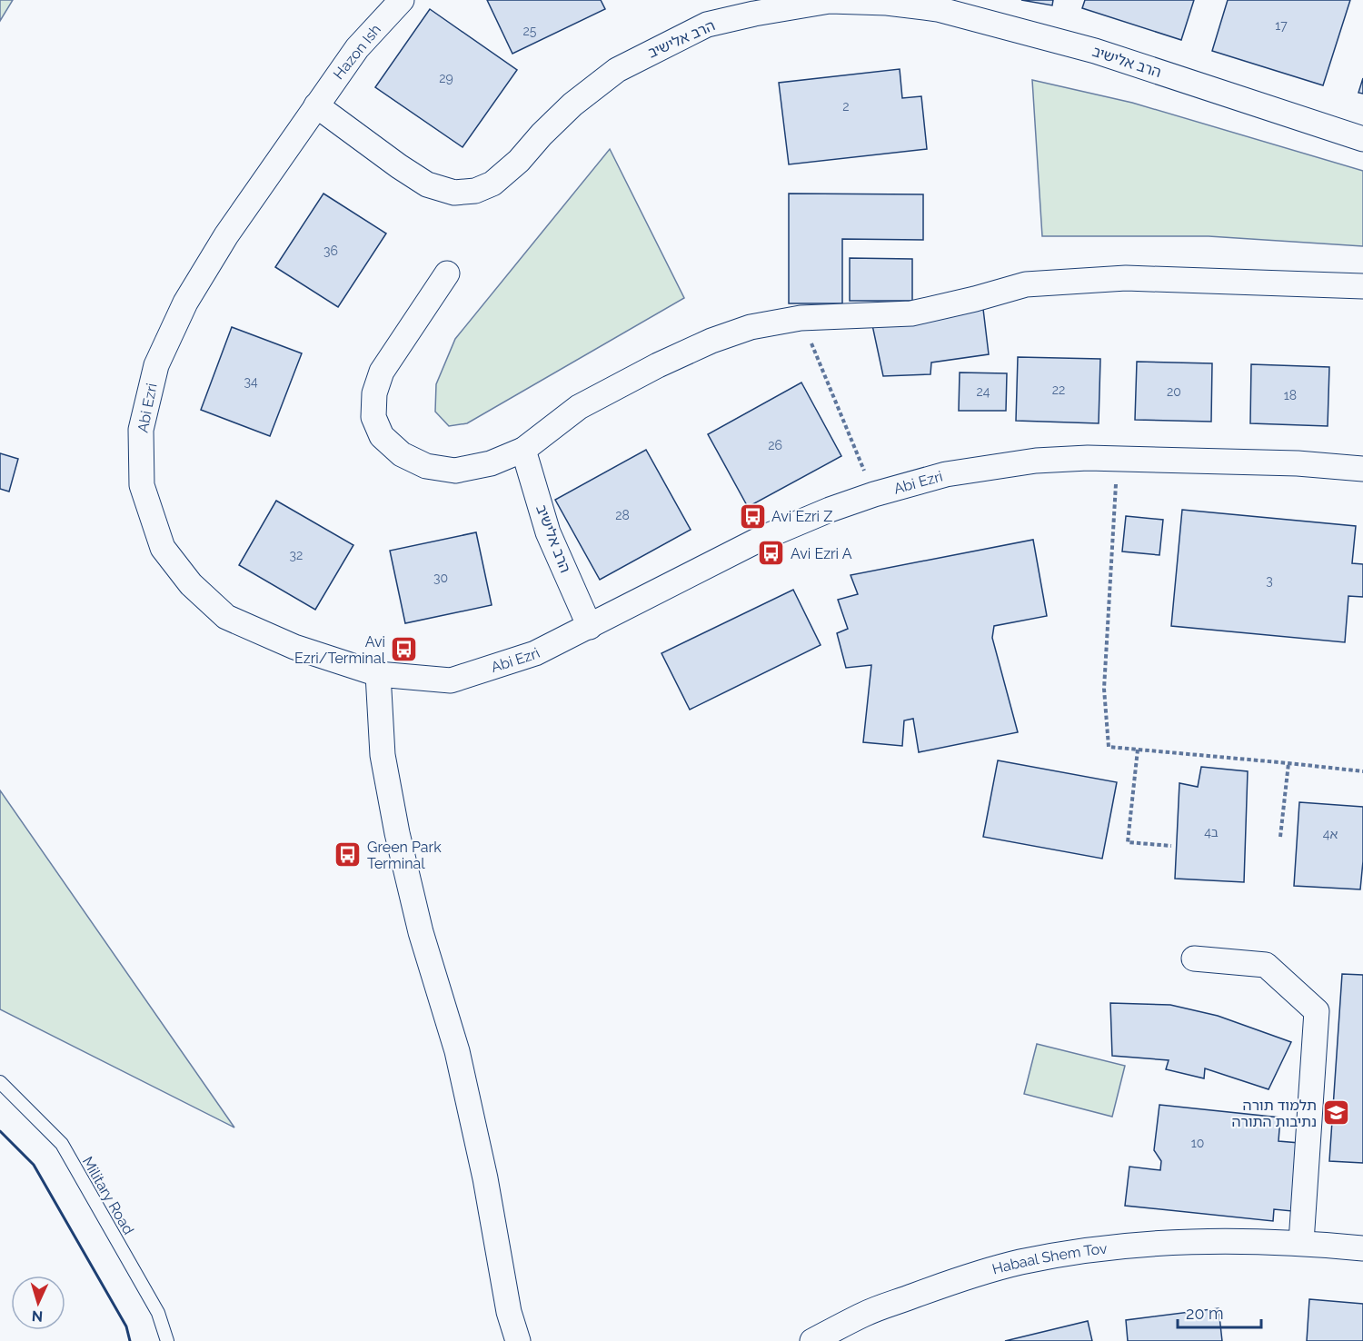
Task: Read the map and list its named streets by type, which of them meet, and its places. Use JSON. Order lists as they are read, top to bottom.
{
  "streets": {
    "street": [
      "הרב אלישיב",
      "Hazon Ish",
      "Abi Ezri",
      "Habaal Shem Tov"
    ],
    "lane": ["Military Road"]
  },
  "crossings": [
    ["הרב אלישיב", "Hazon Ish"],
    ["הרב אלישיב", "Abi Ezri"],
    ["Hazon Ish", "Abi Ezri"]
  ],
  "places": {
    "bus stop": [
      "Avi Ezri Z",
      "Avi Ezri A",
      "Avi Ezri/Terminal",
      "Green Park Terminal"
    ],
    "school or university": ["תלמוד תורה נתיבות התורה"]
  },
  "house_numbers": [
    "17",
    "25",
    "29",
    "2",
    "36",
    "34",
    "22",
    "24",
    "20",
    "18",
    "26",
    "28",
    "32",
    "30",
    "3",
    "4ב",
    "4א",
    "10"
  ],
  "scale_bar": "20 m",
  "north": "bottom"
}
